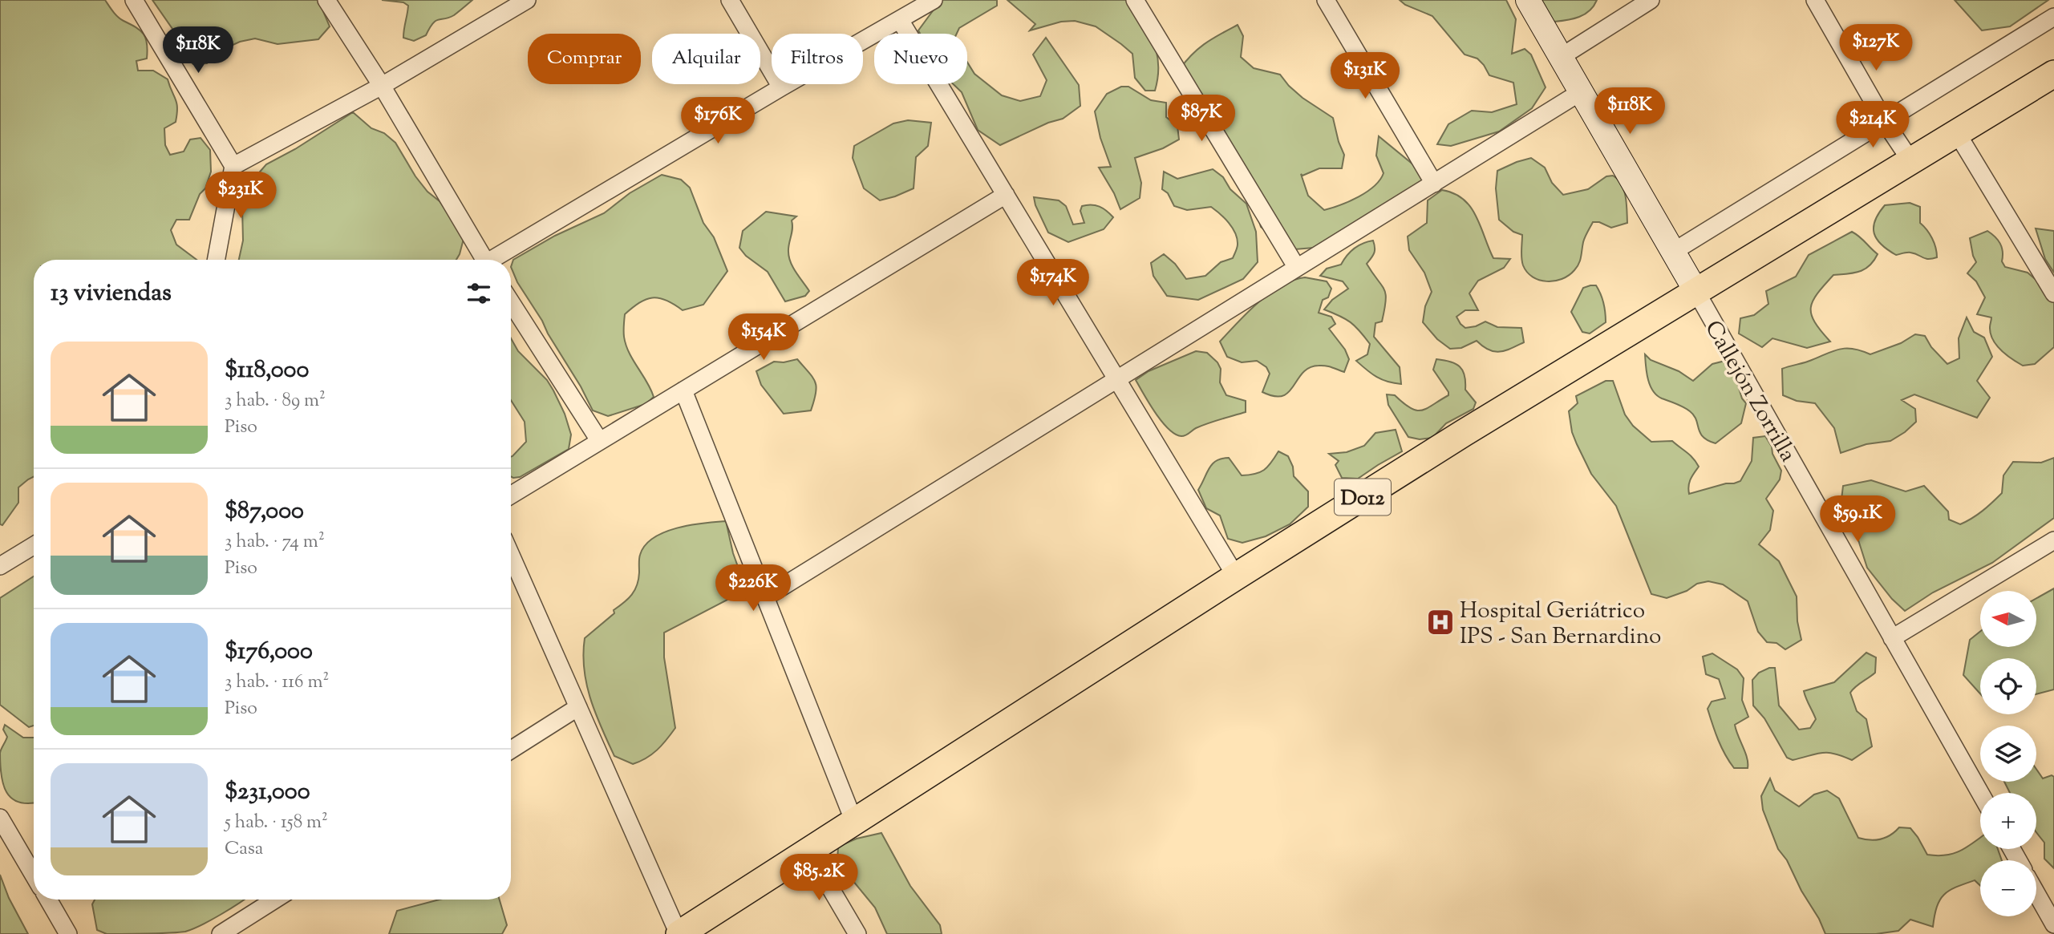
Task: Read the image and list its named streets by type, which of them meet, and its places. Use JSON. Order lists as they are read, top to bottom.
{
  "streets": {
    "main road": ["D012"],
    "street": ["Callejón Zorrilla"]
  },
  "crossings": [
    ["Callejón Zorrilla", "D012"]
  ],
  "places": {
    "hospital": ["Hospital Geriátrico IPS - San Bernardino"]
  },
  "north": "left",
  "page": {
    "price": [
      "$127K",
      "$118K",
      "$131K",
      "$118K",
      "$87K",
      "$176K",
      "$214K",
      "$231K",
      "$174K",
      "$154K",
      "$59.1K",
      "$226K",
      "$85.2K"
    ],
    "chip": [
      "Comprar",
      "Alquilar",
      "Filtros",
      "Nuevo"
    ],
    "heading": "13 viviendas",
    "list": [
      {
        "name": "$118,000",
        "note": "3 hab. · 89 m² · Piso"
      },
      {
        "name": "$87,000",
        "note": "3 hab. · 74 m² · Piso"
      },
      {
        "name": "$176,000",
        "note": "3 hab. · 116 m² · Piso"
      },
      {
        "name": "$231,000",
        "note": "5 hab. · 158 m² · Casa"
      }
    ],
    "map_buttons": ["+", "−"]
  }
}
